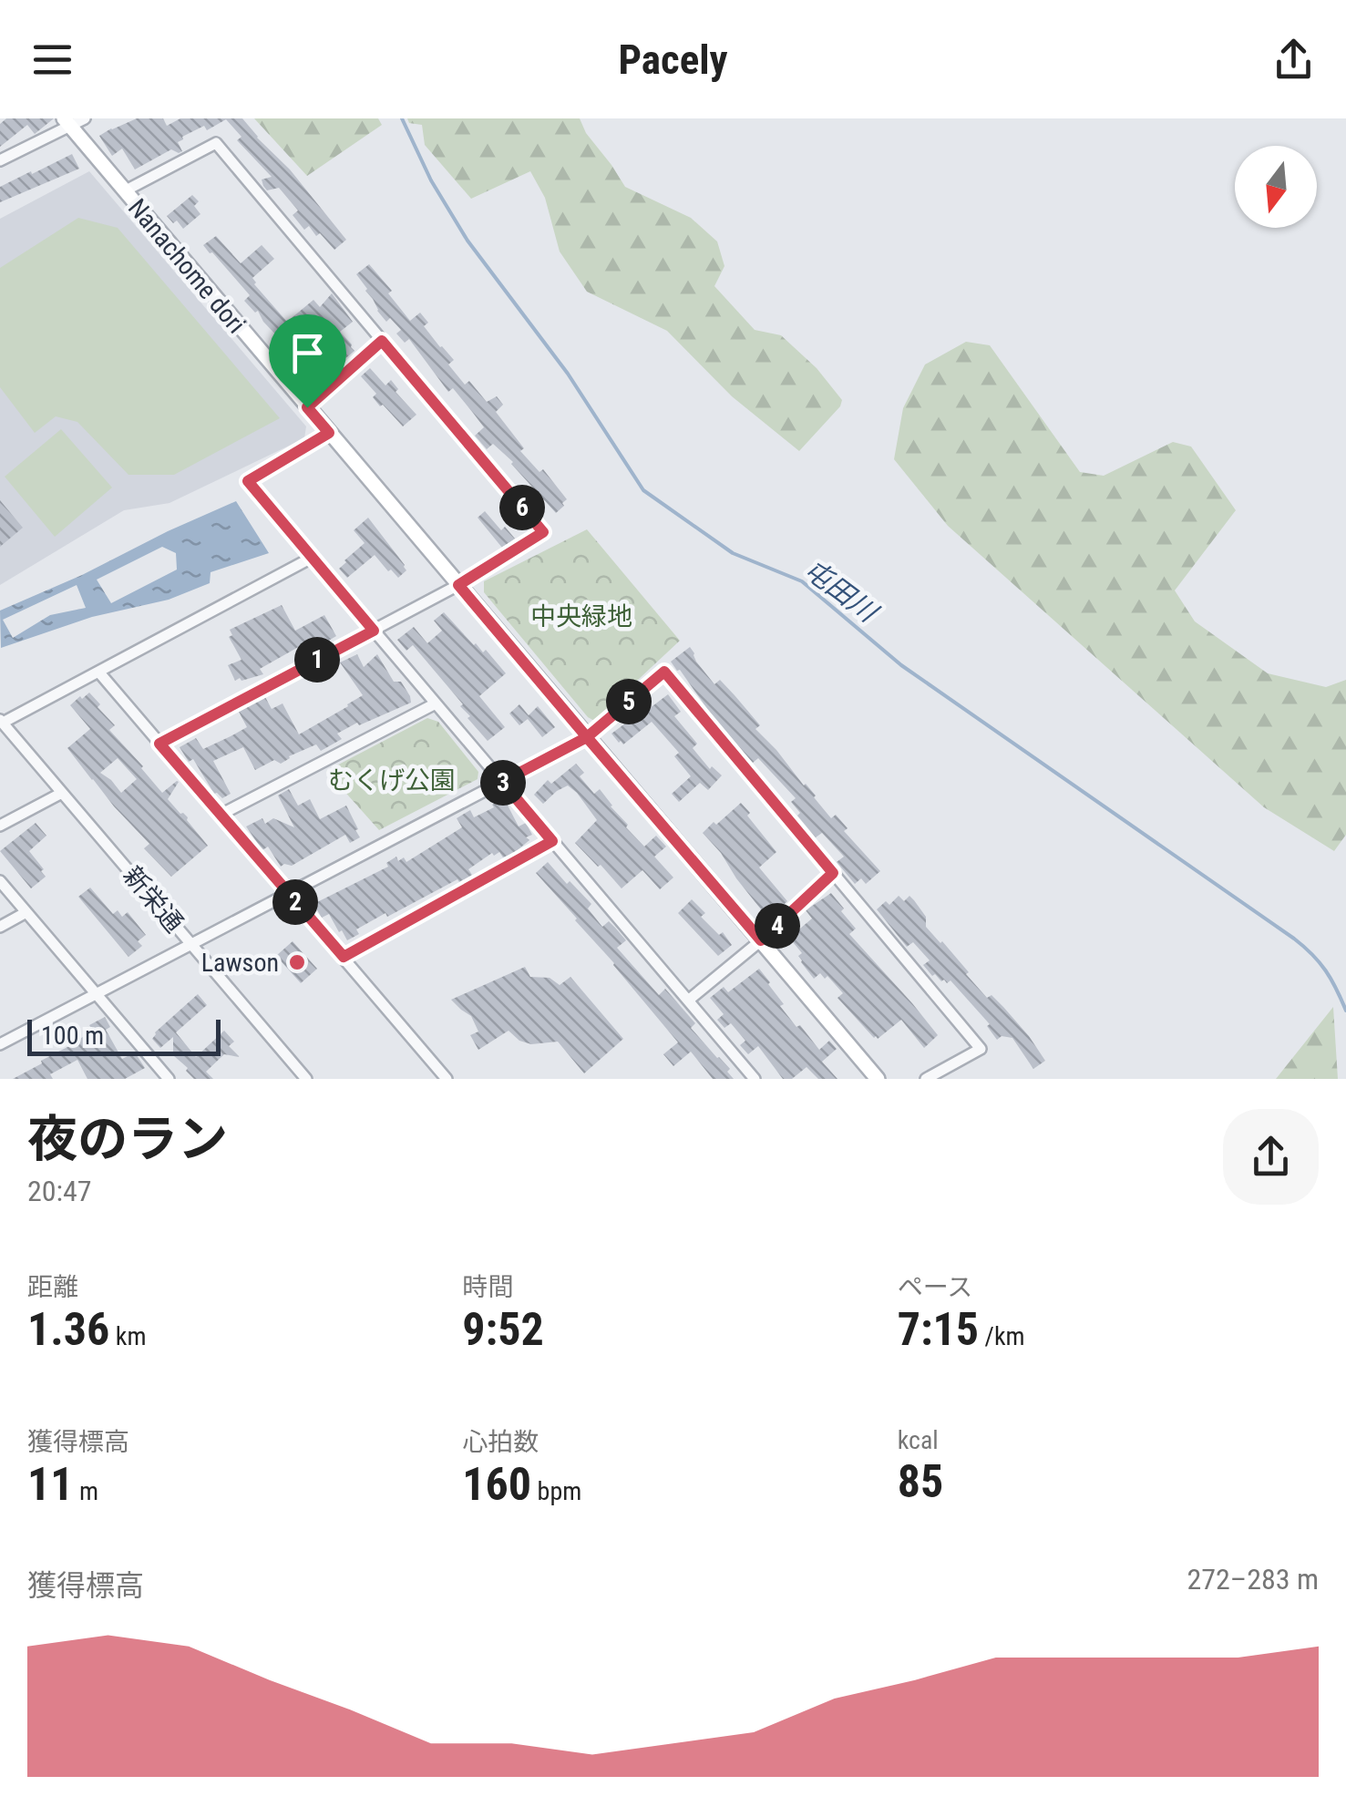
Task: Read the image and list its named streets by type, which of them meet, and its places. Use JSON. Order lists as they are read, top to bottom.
{
  "streets": {
    "street": ["Nanachome dori", "新栄通"]
  },
  "water": ["屯田川"],
  "parks": ["中央緑地", "むくげ公園"],
  "places": ["Lawson"],
  "scale_bar": "100 m",
  "north": "bottom",
  "page": {
    "header": "Pacely",
    "pins": [
      "6",
      "1",
      "5",
      "3",
      "2",
      "4"
    ],
    "scale": "100 m",
    "heading": ["夜のラン", "20:47"],
    "stats": [
      ["距離", "1.36 km"],
      ["時間", "9:52"],
      ["ペース", "7:15 /km"],
      ["獲得標高", "11 m"],
      ["心拍数", "160 bpm"],
      ["kcal", "85"]
    ],
    "chart": ["獲得標高", "272–283 m"]
  }
}
